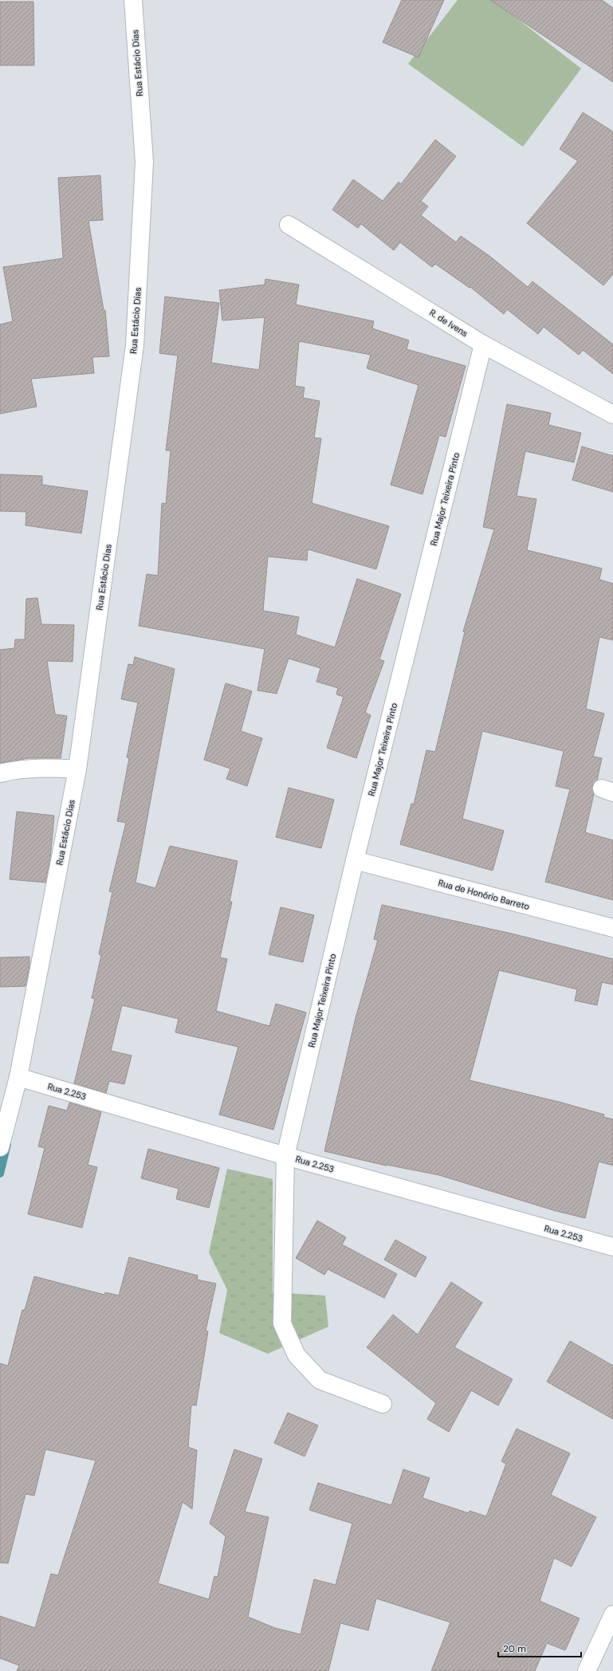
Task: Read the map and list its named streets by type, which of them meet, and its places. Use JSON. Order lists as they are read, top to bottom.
{
  "streets": {
    "street": [
      "Rua Estácio Dias",
      "R. de Ivens",
      "Rua Major Teixeira Pinto",
      "Rua de Honório Barreto",
      "Rua 2.253"
    ]
  },
  "crossings": [
    ["Rua Estácio Dias", "Rua 2.253"],
    ["R. de Ivens", "Rua Major Teixeira Pinto"],
    ["Rua Major Teixeira Pinto", "Rua de Honório Barreto"],
    ["Rua Major Teixeira Pinto", "Rua 2.253"]
  ],
  "scale_bar": "20 m"
}
